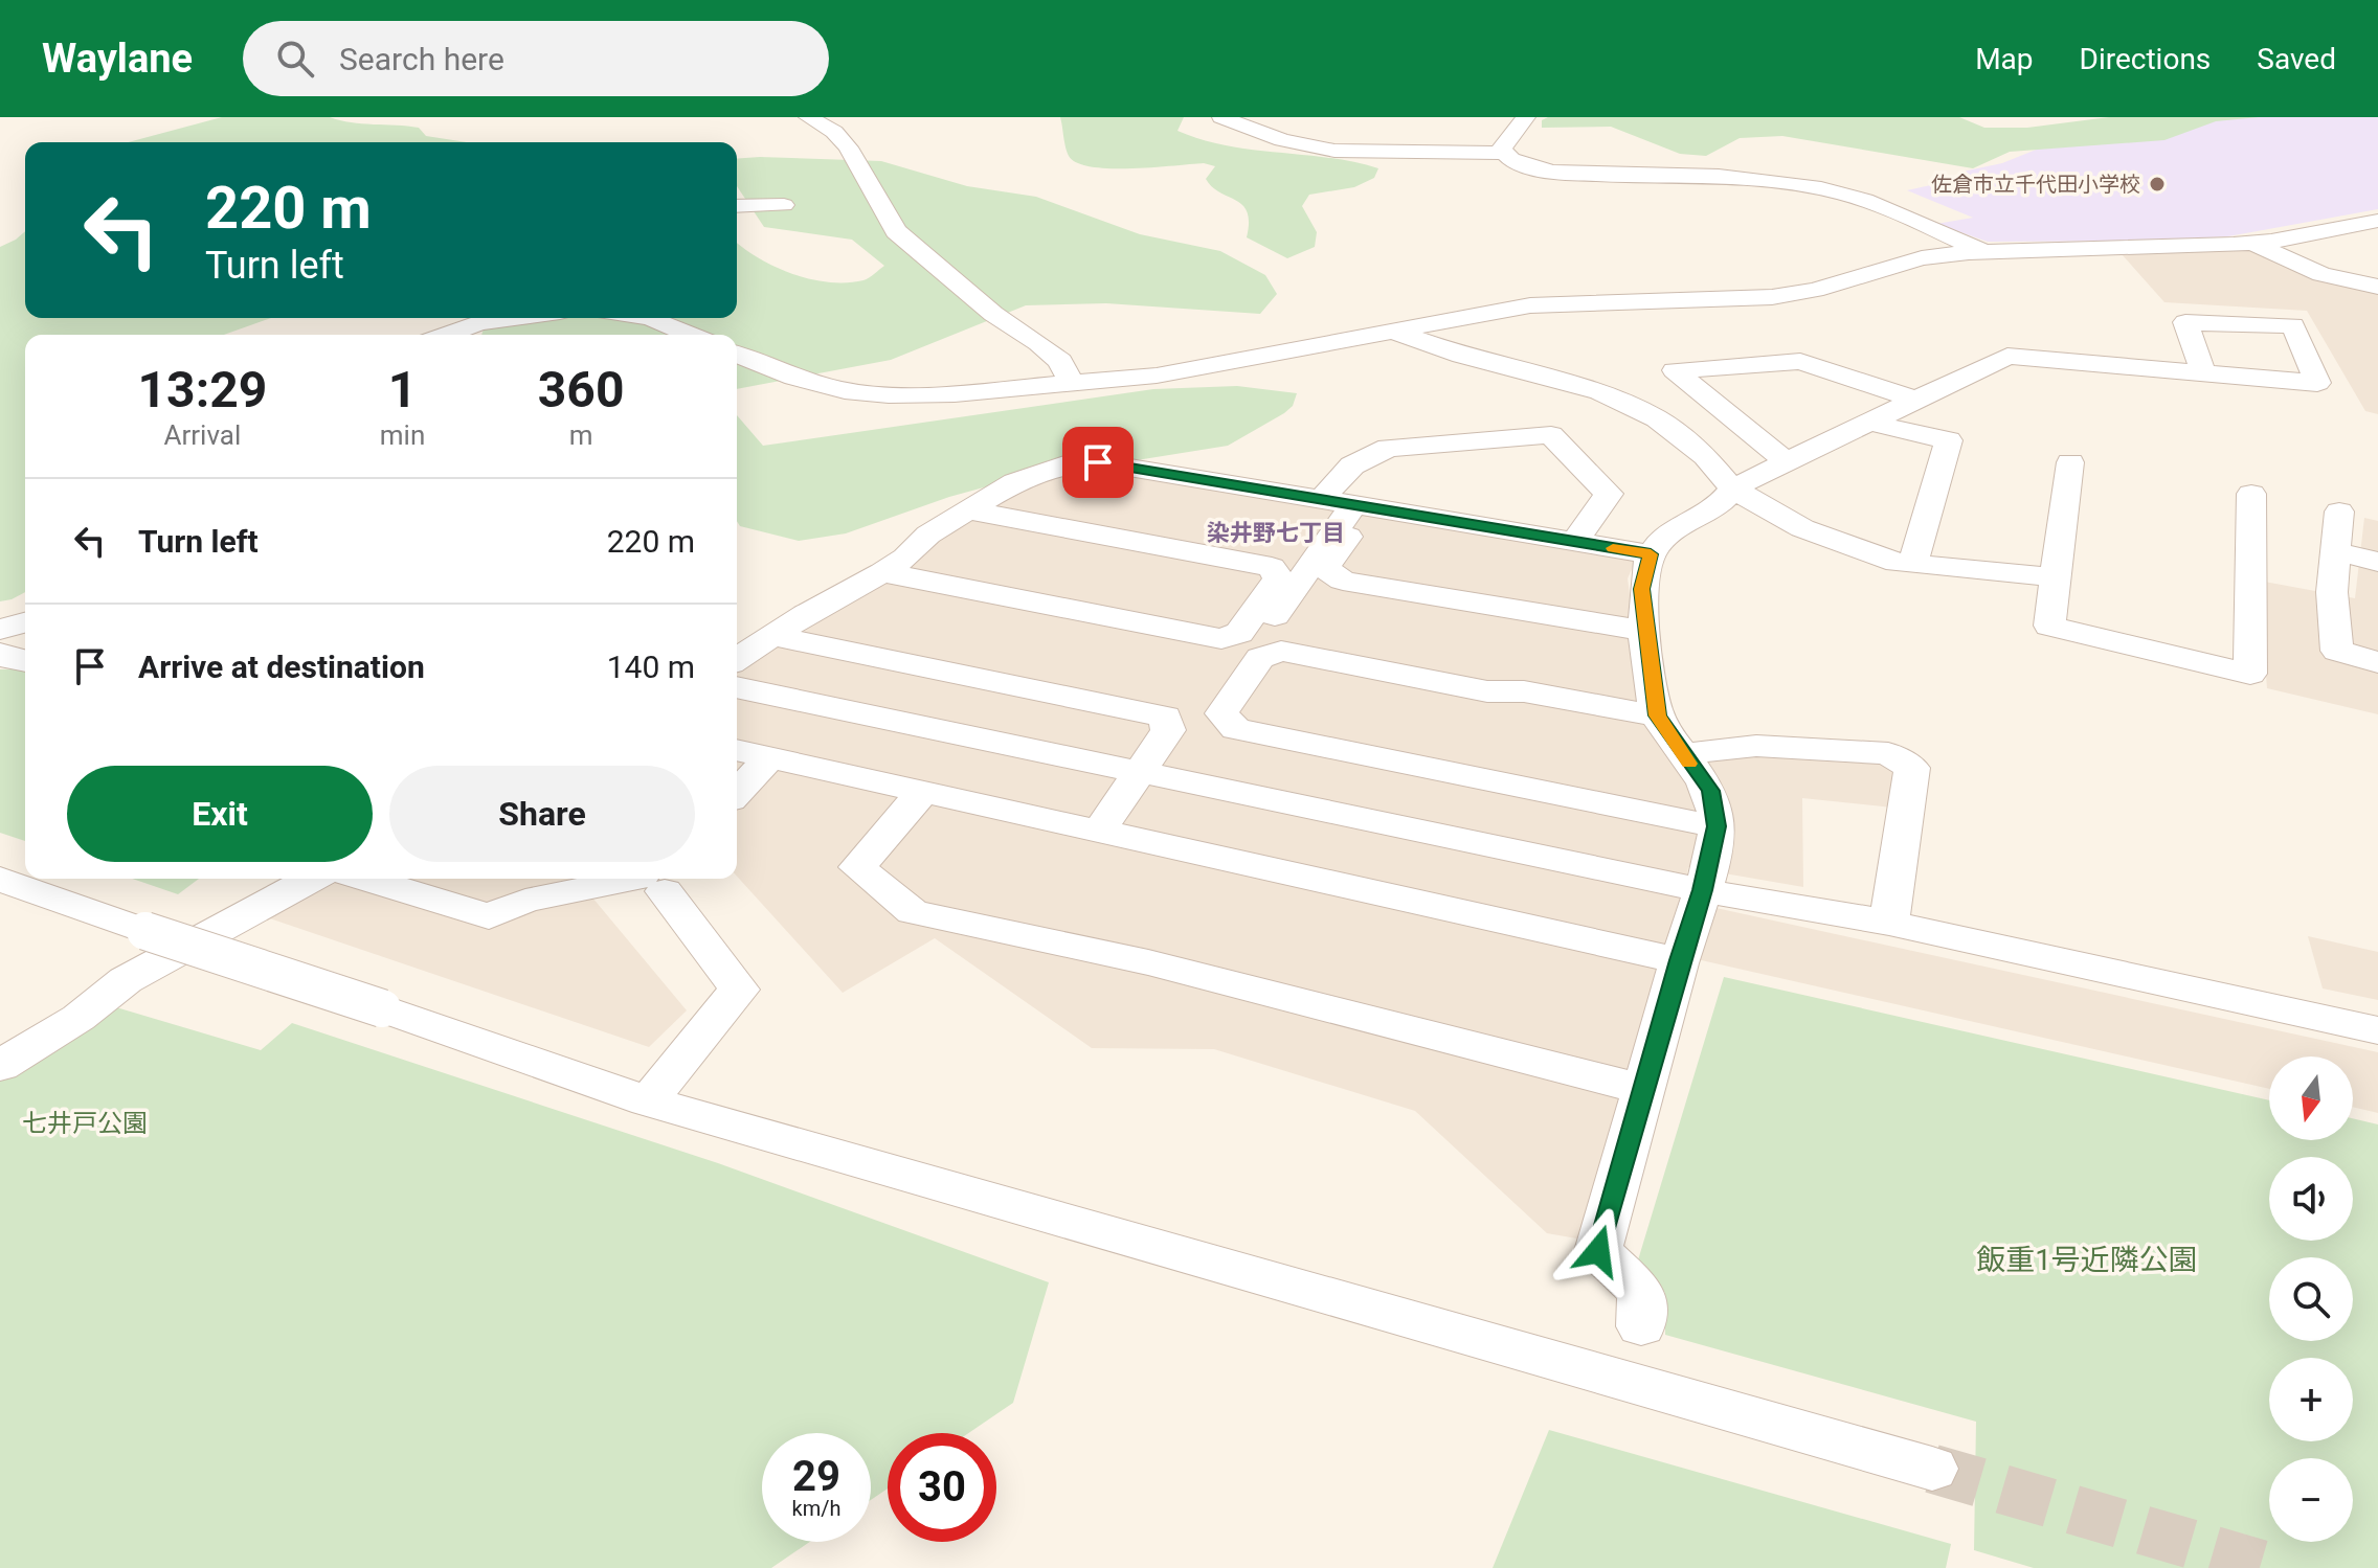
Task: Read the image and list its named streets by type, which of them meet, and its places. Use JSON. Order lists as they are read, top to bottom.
{
  "districts": ["染井野七丁目"],
  "parks": ["七井戸公園", "飯重1号近隣公園"],
  "places": ["佐倉市立千代田小学校"],
  "north": "bottom",
  "page": {
    "header": "Waylane",
    "search": "Search here",
    "nav": ["Map", "Directions", "Saved"],
    "turn": ["220 m", "Turn left"],
    "eta": [
      "13:29",
      "Arrival",
      "1",
      "min",
      "360",
      "m"
    ],
    "list": [
      {
        "name": "Turn left",
        "value": "220 m"
      },
      {
        "name": "Arrive at destination",
        "value": "140 m"
      }
    ],
    "buttons": ["Exit", "Share"],
    "map_buttons": ["+", "−"],
    "speed": "29 km/h",
    "limit": "30"
  }
}
